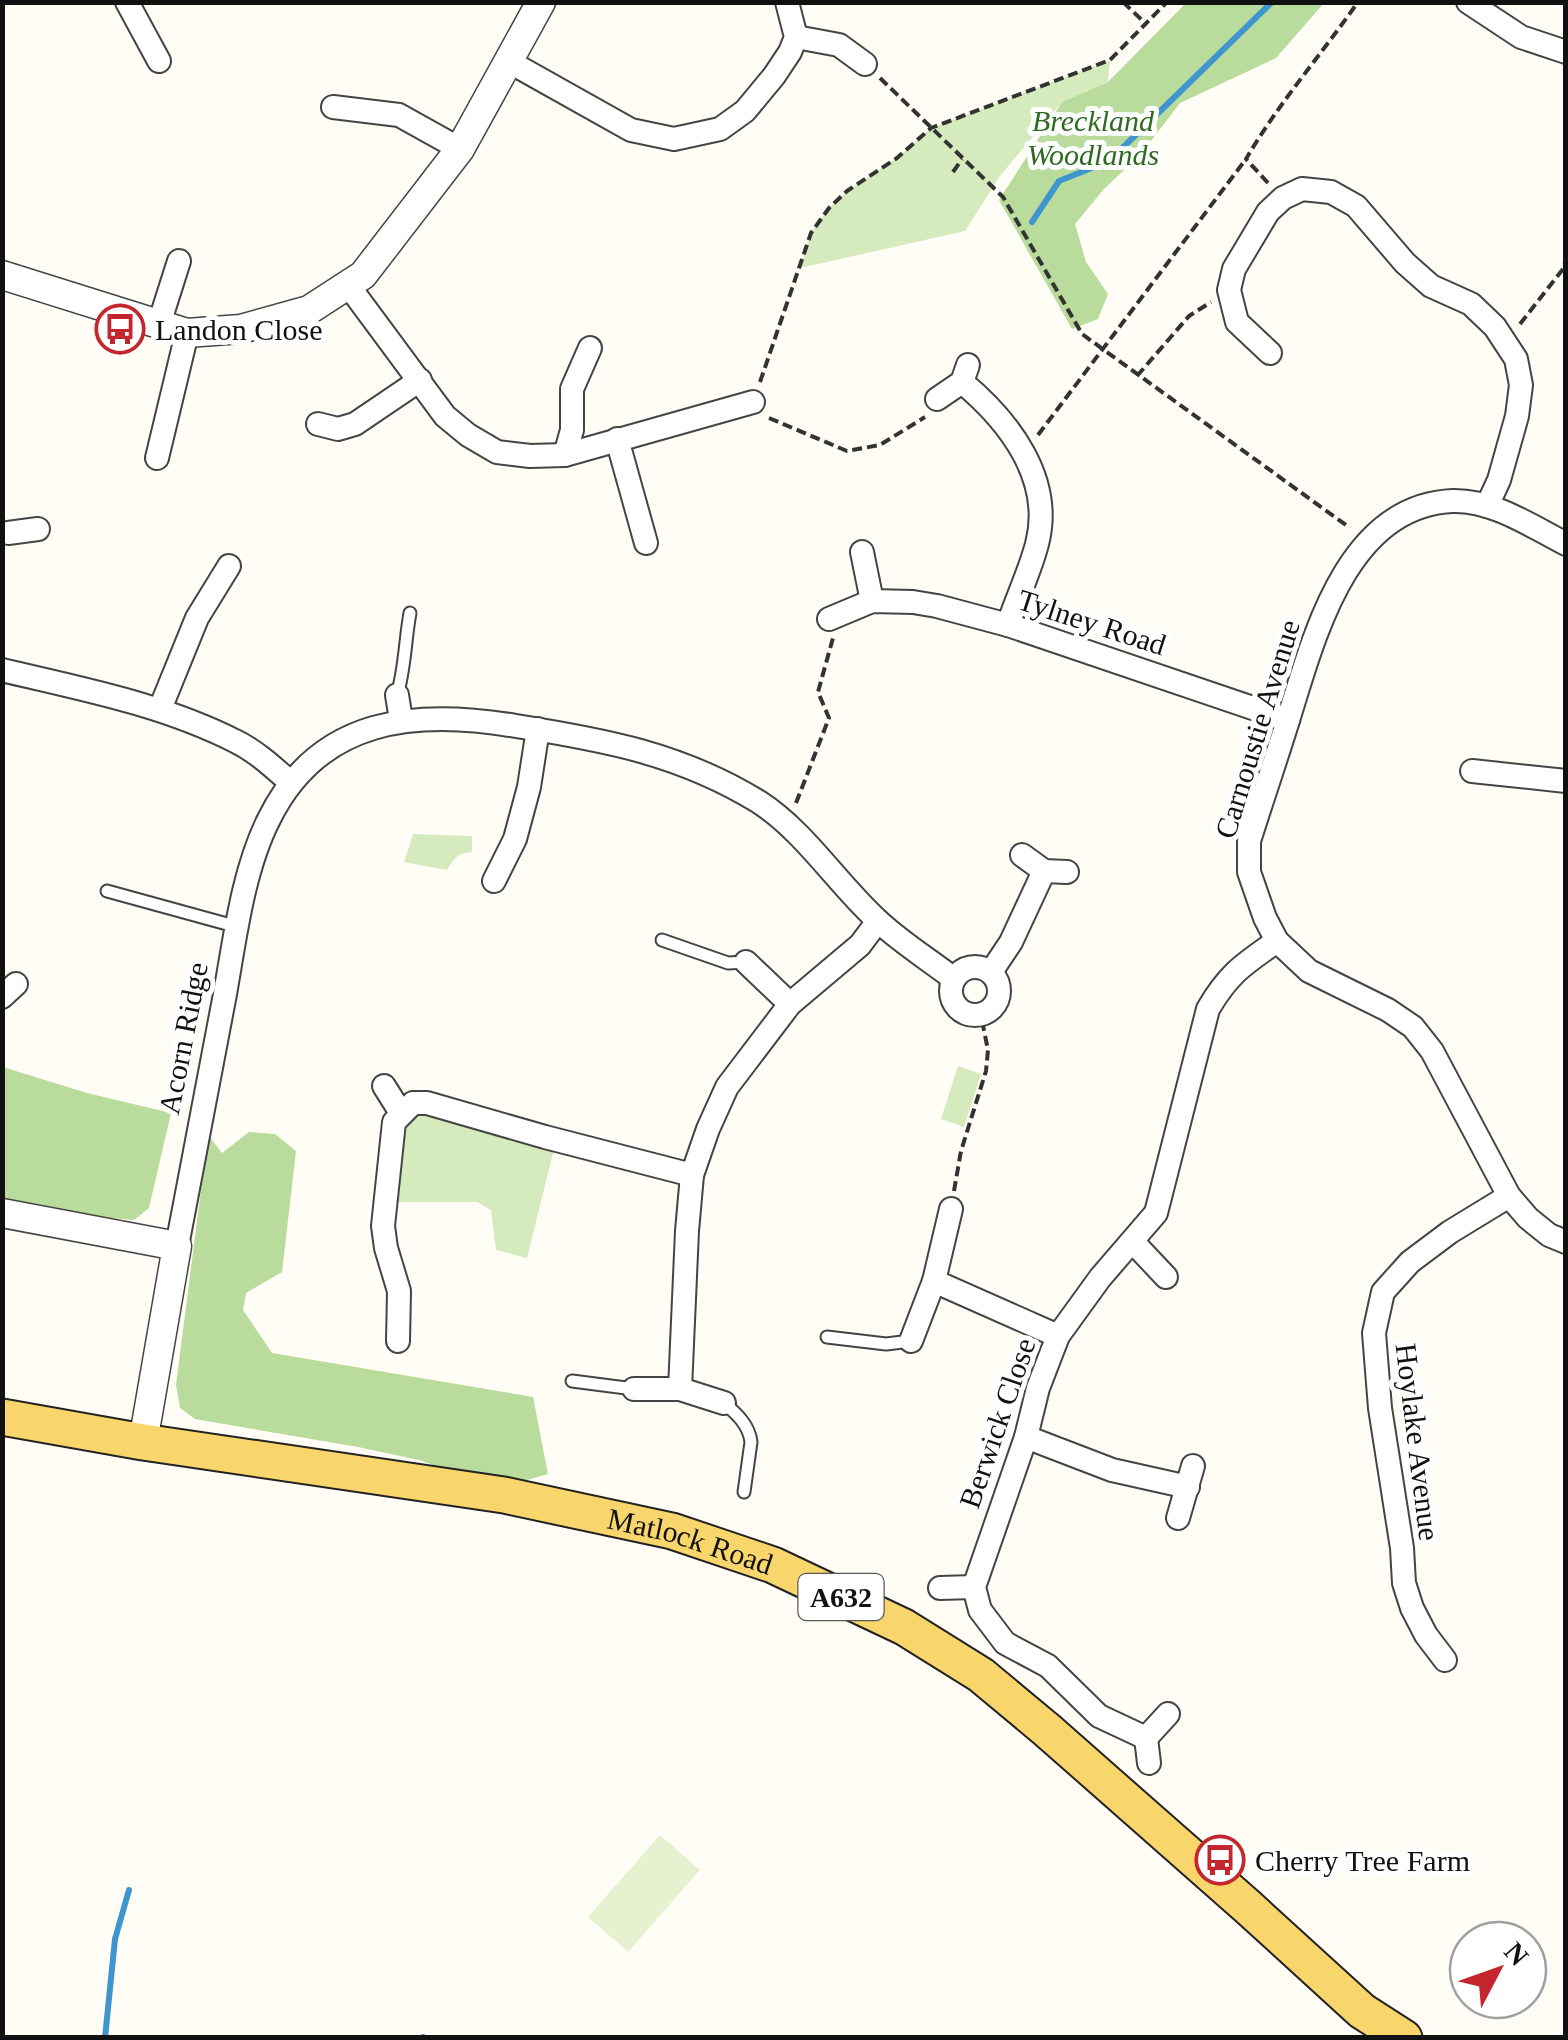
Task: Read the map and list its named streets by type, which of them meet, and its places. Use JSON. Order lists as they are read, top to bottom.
{
  "streets": {
    "main road": ["Matlock Road", "A632"],
    "street": [
      "Tylney Road",
      "Carnoustie Avenue",
      "Acorn Ridge",
      "Berwick Close",
      "Hoylake Avenue"
    ]
  },
  "crossings": [
    ["Tylney Road", "Carnoustie Avenue"],
    ["Carnoustie Avenue", "Berwick Close"],
    ["Carnoustie Avenue", "Hoylake Avenue"],
    ["Acorn Ridge", "Matlock Road"]
  ],
  "parks": ["Breckland Woodlands"],
  "places": {
    "bus stop": ["Landon Close", "Cherry Tree Farm"]
  },
  "north": "top right"
}
